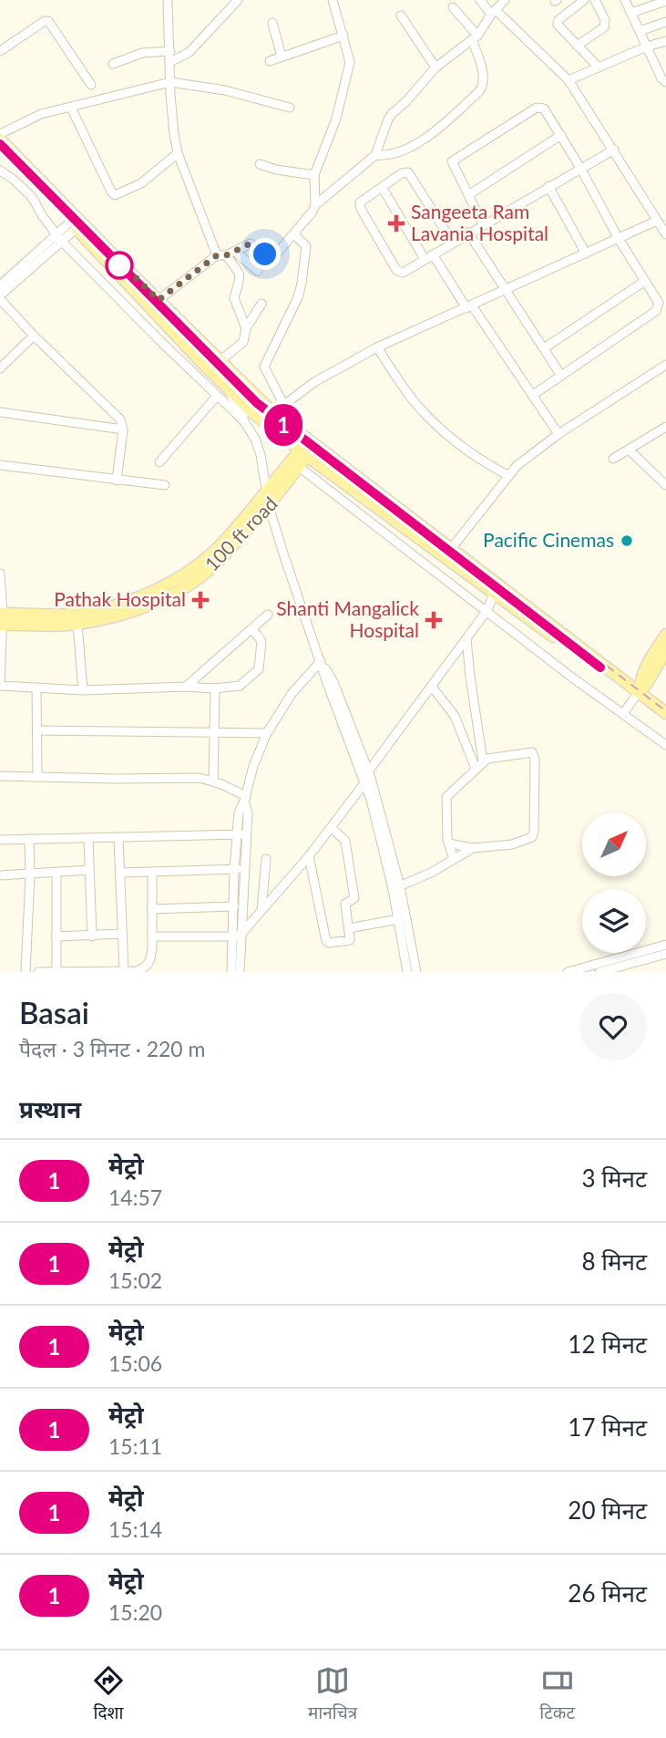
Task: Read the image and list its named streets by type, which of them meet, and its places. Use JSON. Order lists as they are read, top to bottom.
{
  "streets": {
    "main road": ["100 ft road"]
  },
  "places": {
    "health": ["Sangeeta Ram Lavania Hospital", "Pathak Hospital", "Shanti Mangalick Hospital"],
    "other": ["Pacific Cinemas"]
  },
  "lines": ["metro line 1"],
  "north": "top right",
  "page": {
    "on_map": "1",
    "heading": [
      ["Basai", "पैदल · 3 मिनट · 220 m"],
      "प्रस्थान"
    ],
    "list": [
      {
        "mark": "1",
        "name": "मेट्रो",
        "note": "14:57",
        "value": "3 मिनट"
      },
      {
        "mark": "1",
        "name": "मेट्रो",
        "note": "15:02",
        "value": "8 मिनट"
      },
      {
        "mark": "1",
        "name": "मेट्रो",
        "note": "15:06",
        "value": "12 मिनट"
      },
      {
        "mark": "1",
        "name": "मेट्रो",
        "note": "15:11",
        "value": "17 मिनट"
      },
      {
        "mark": "1",
        "name": "मेट्रो",
        "note": "15:14",
        "value": "20 मिनट"
      },
      {
        "mark": "1",
        "name": "मेट्रो",
        "note": "15:20",
        "value": "26 मिनट"
      }
    ],
    "tabs": ["दिशा", "मानचित्र", "टिकट"]
  }
}
